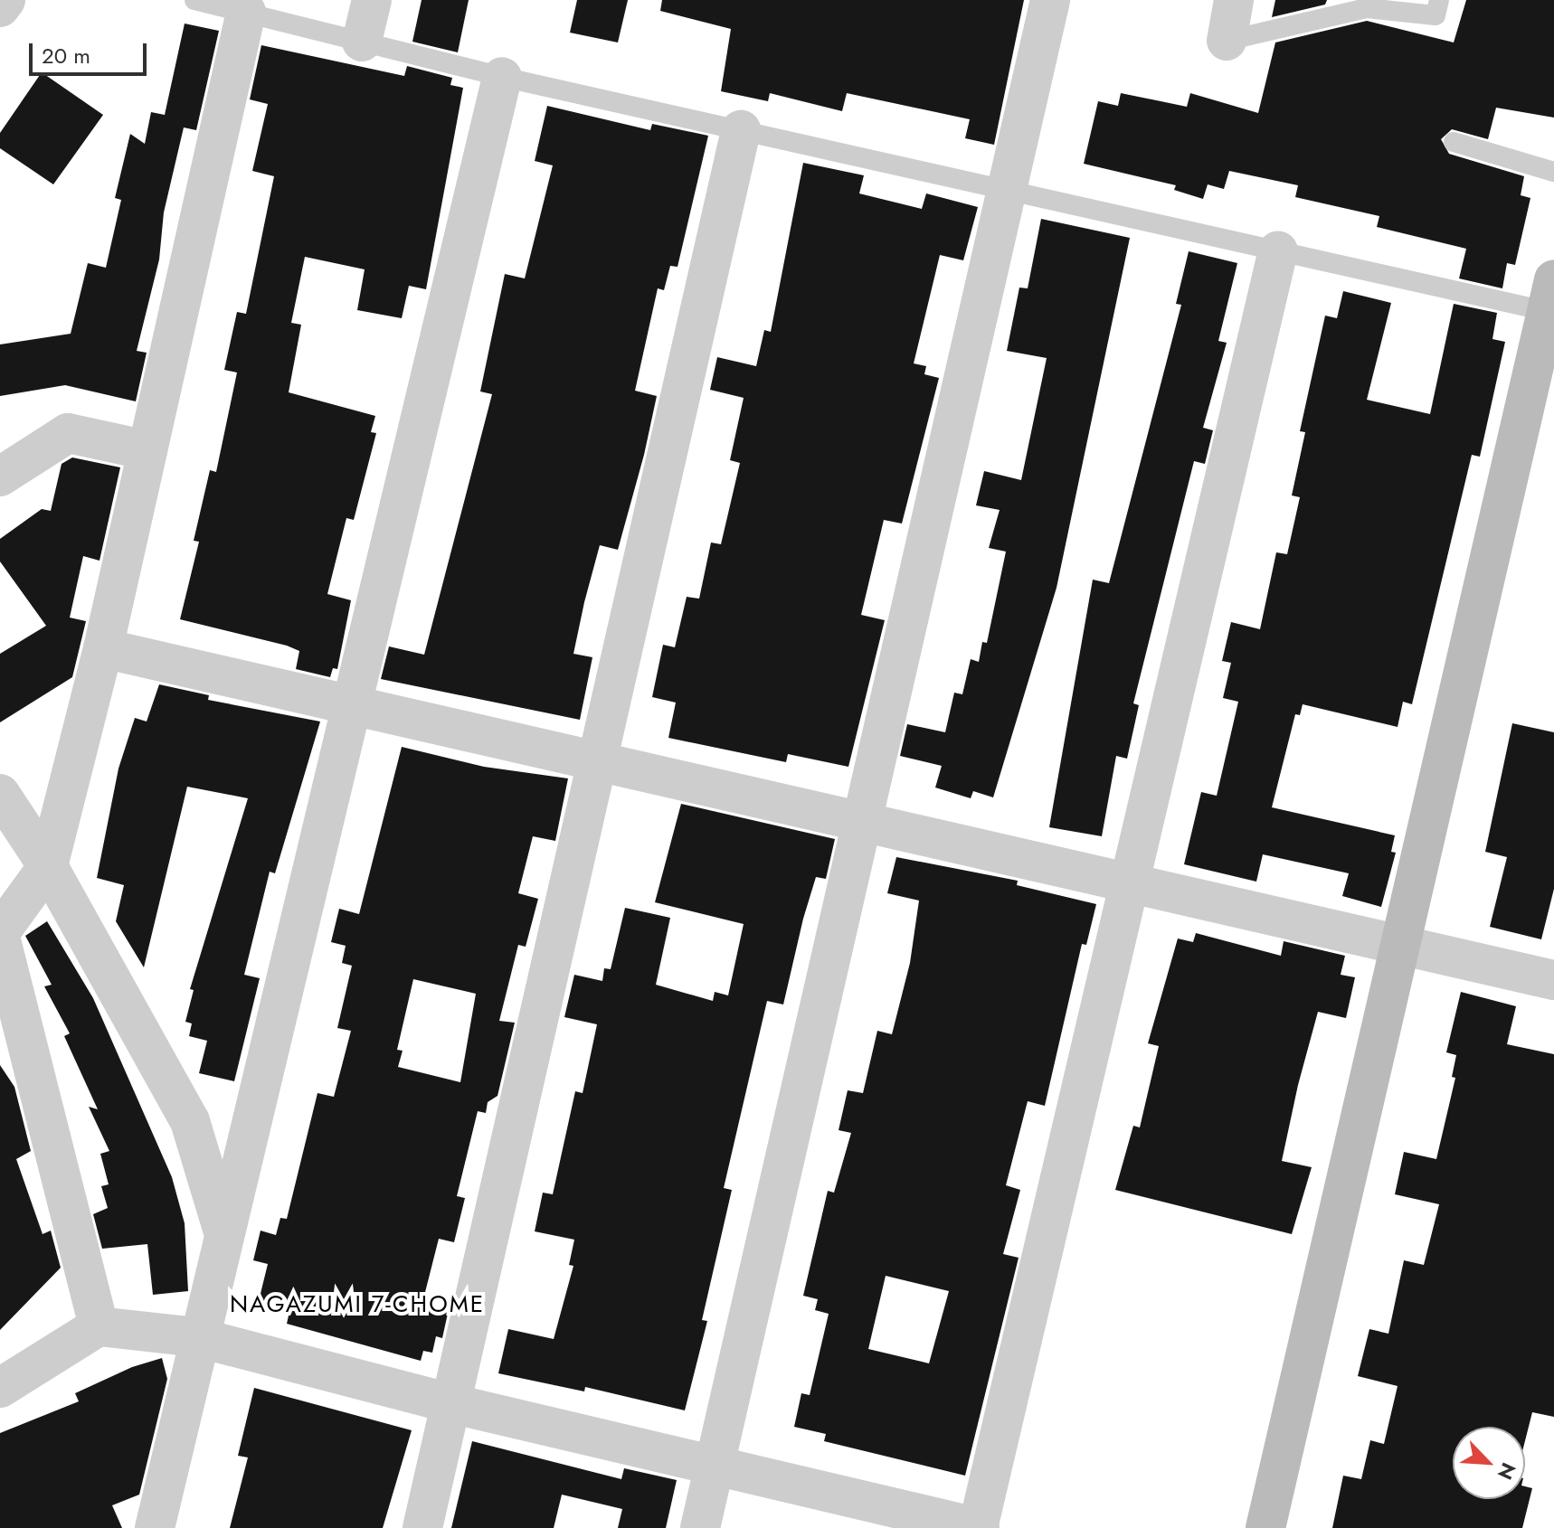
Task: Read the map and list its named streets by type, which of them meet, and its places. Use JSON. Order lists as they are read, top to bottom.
{
  "districts": ["NAGAZUMI 7-CHOME"],
  "scale_bar": "20 m",
  "north": "bottom right"
}
